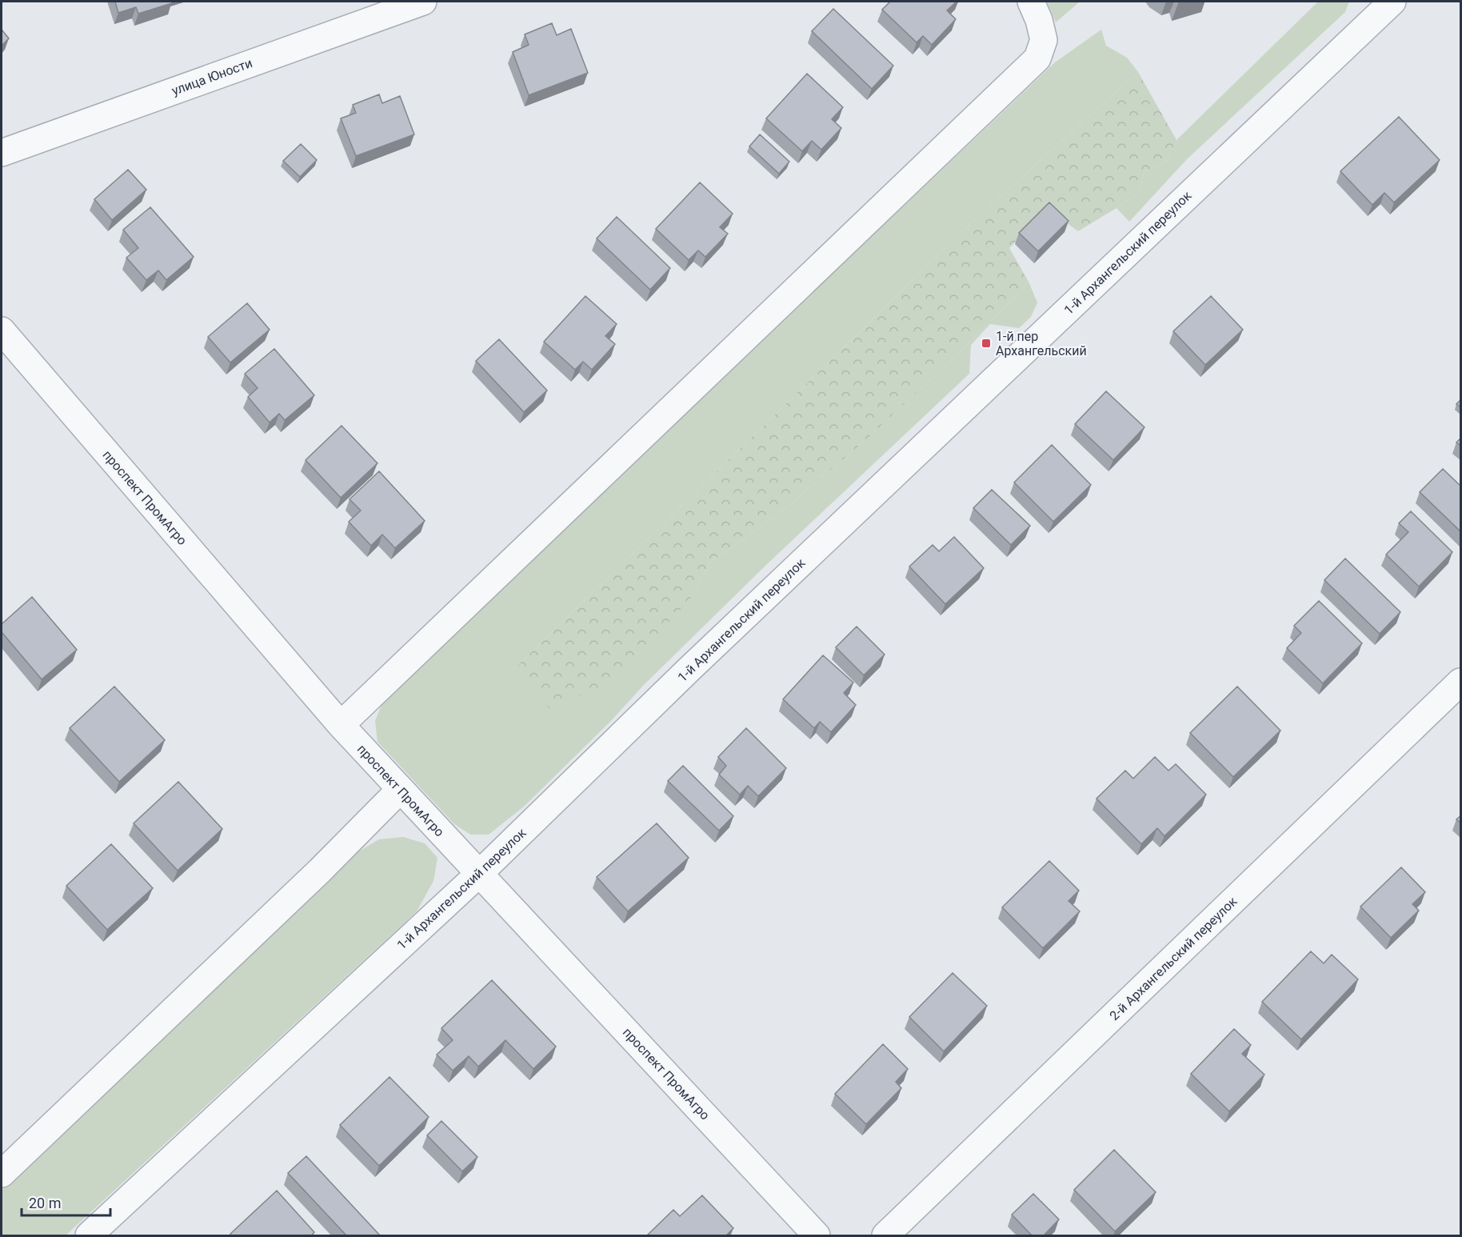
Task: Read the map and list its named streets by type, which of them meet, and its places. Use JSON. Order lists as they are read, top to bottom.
{
  "streets": {
    "street": [
      "улица Юности",
      "1-й Архангельский переулок",
      "проспект ПромАгро",
      "2-й Архангельский переулок"
    ]
  },
  "crossings": [
    ["1-й Архангельский переулок", "проспект ПромАгро"]
  ],
  "places": {
    "transit": ["1-й пер Архангельский"]
  },
  "scale_bar": "20 m"
}
